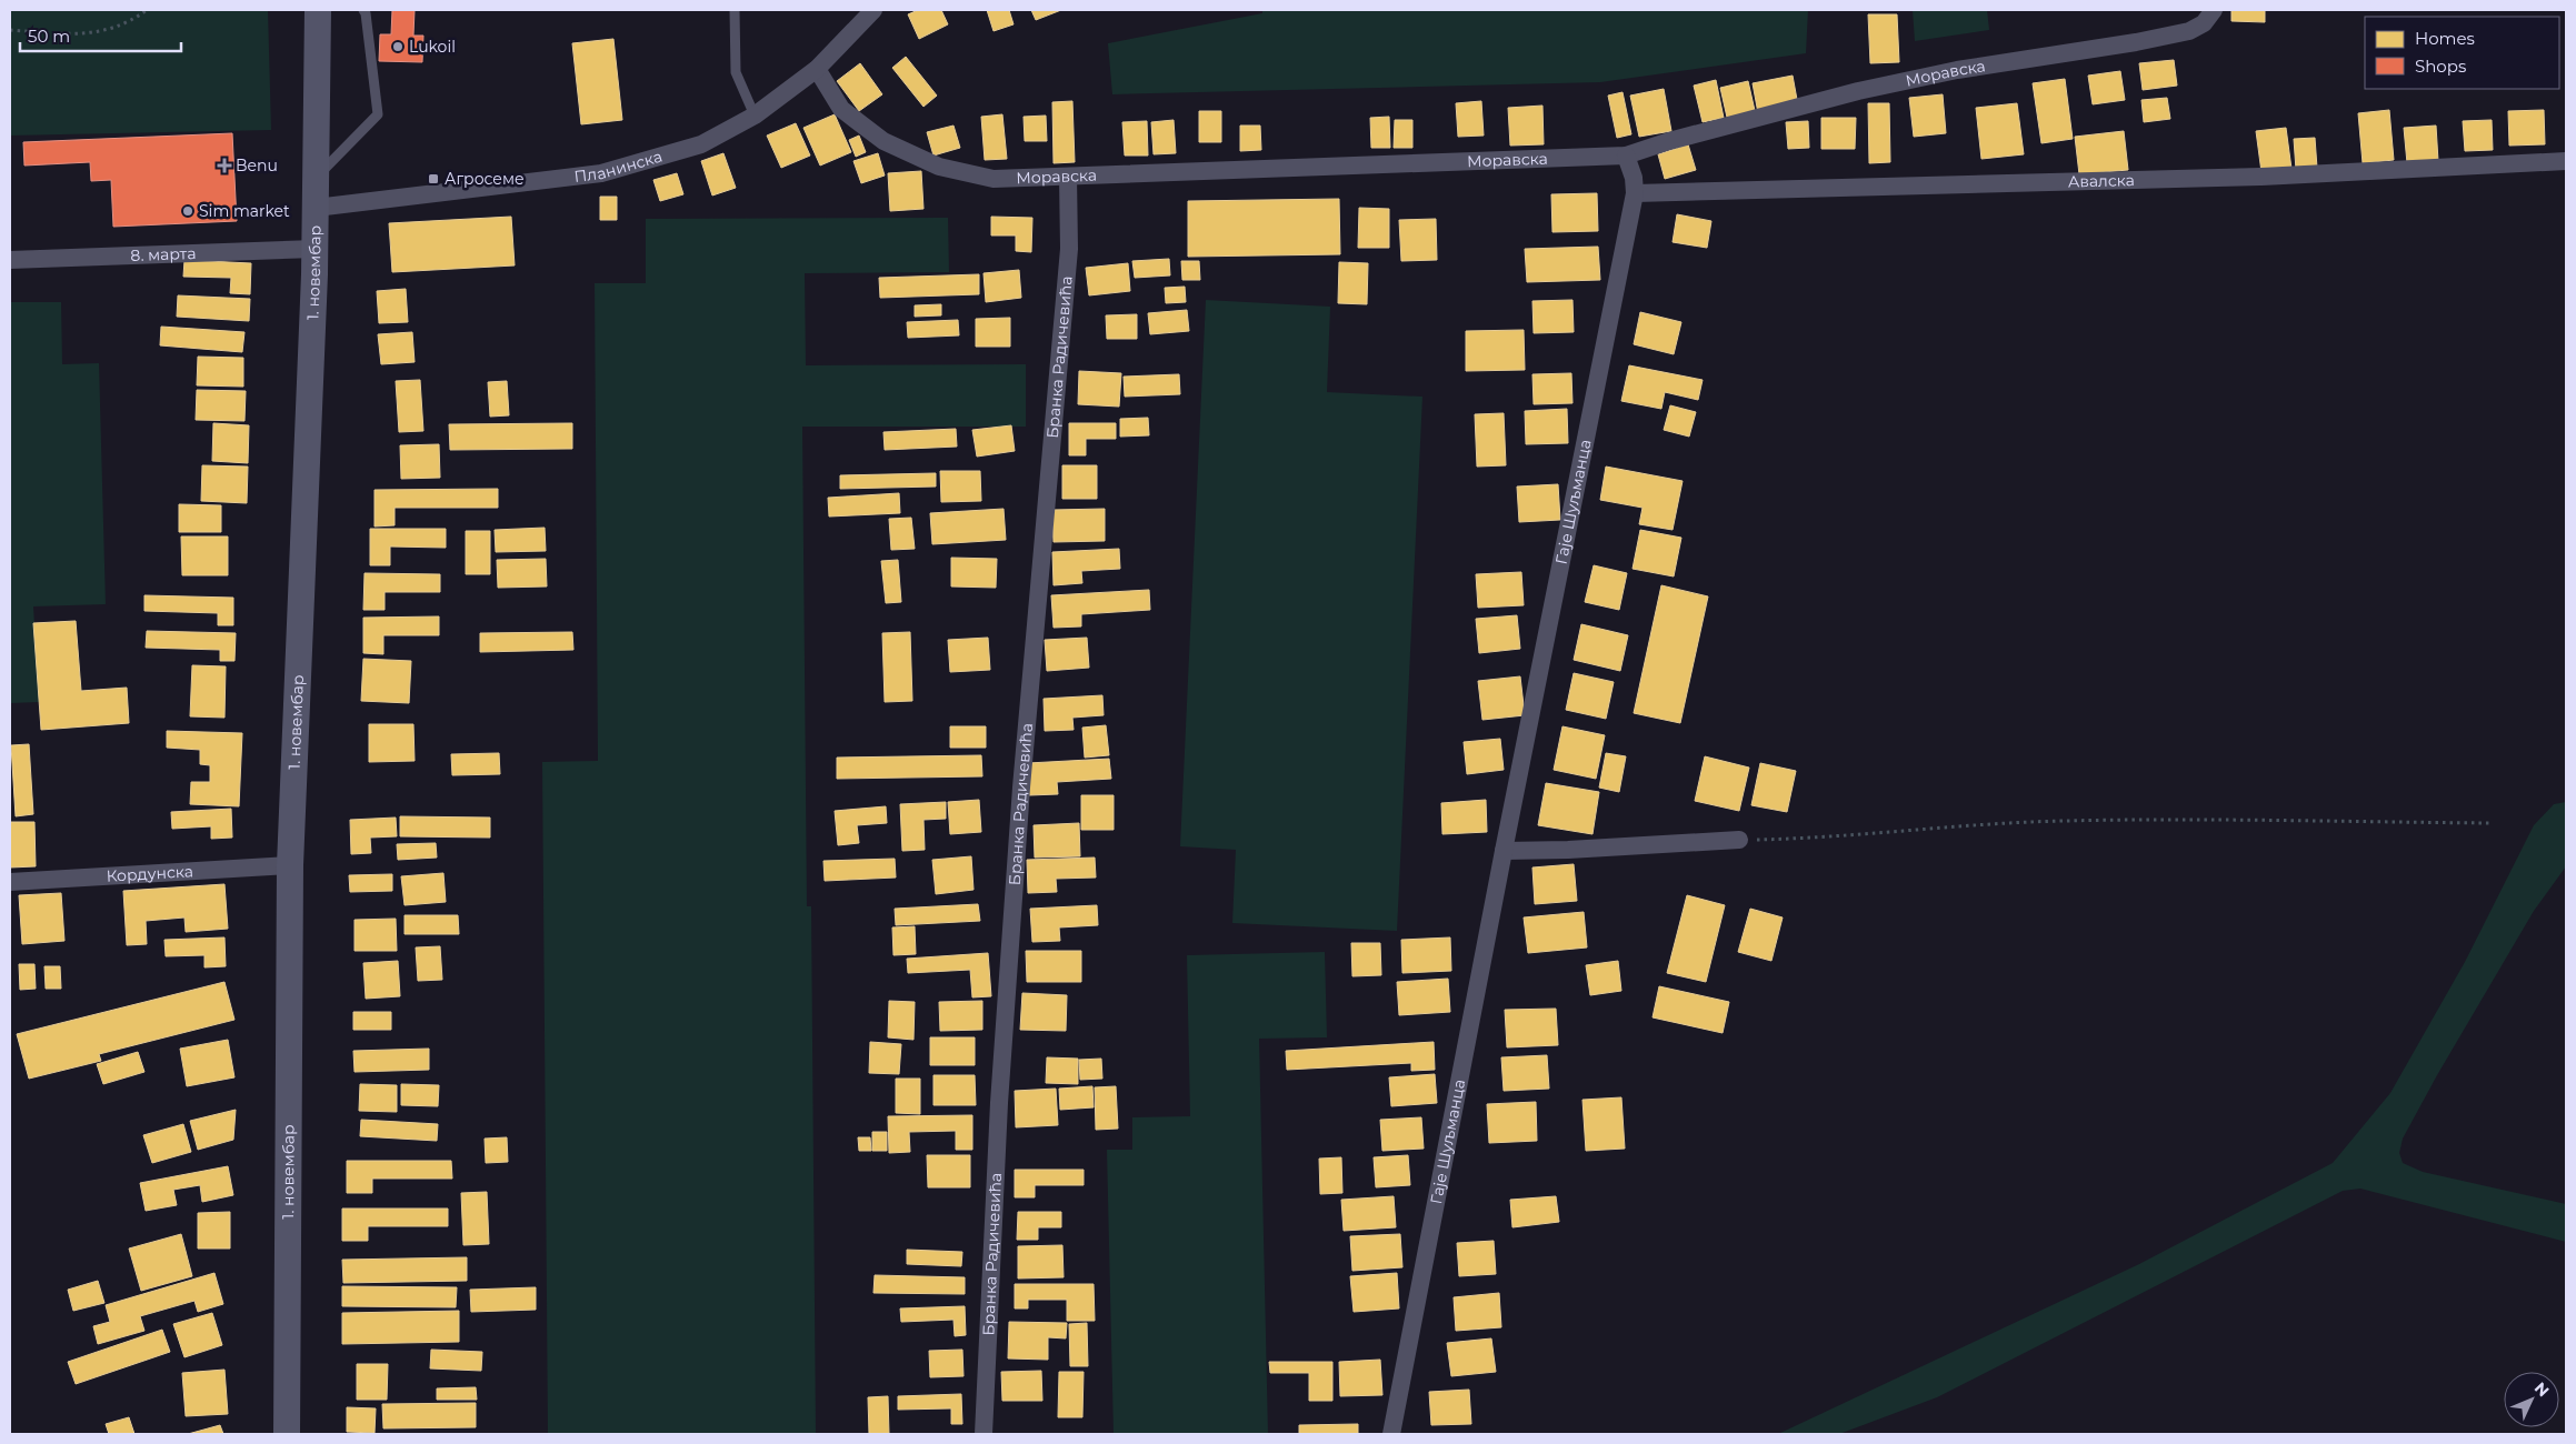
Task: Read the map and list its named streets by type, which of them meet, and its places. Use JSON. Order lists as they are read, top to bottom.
{
  "streets": {
    "main road": ["1. новембар"],
    "street": [
      "Моравска",
      "Планинска",
      "Авалска",
      "8. марта",
      "Бранка Радичевића",
      "Гаје Шуљманца",
      "Кордунска"
    ]
  },
  "crossings": [
    ["Моравска", "Планинска"],
    ["Моравска", "Бранка Радичевића"],
    ["Моравска", "Гаје Шуљманца"],
    ["Планинска", "1. новембар"],
    ["Авалска", "Гаје Шуљманца"],
    ["8. марта", "1. новембар"],
    ["1. новембар", "Кордунска"]
  ],
  "places": {
    "other": ["Lukoil", "Sim market"],
    "health": ["Benu"],
    "transit": ["Агросеме"]
  },
  "legend": ["Homes", "Shops"],
  "scale_bar": "50 m",
  "north": "top right"
}
